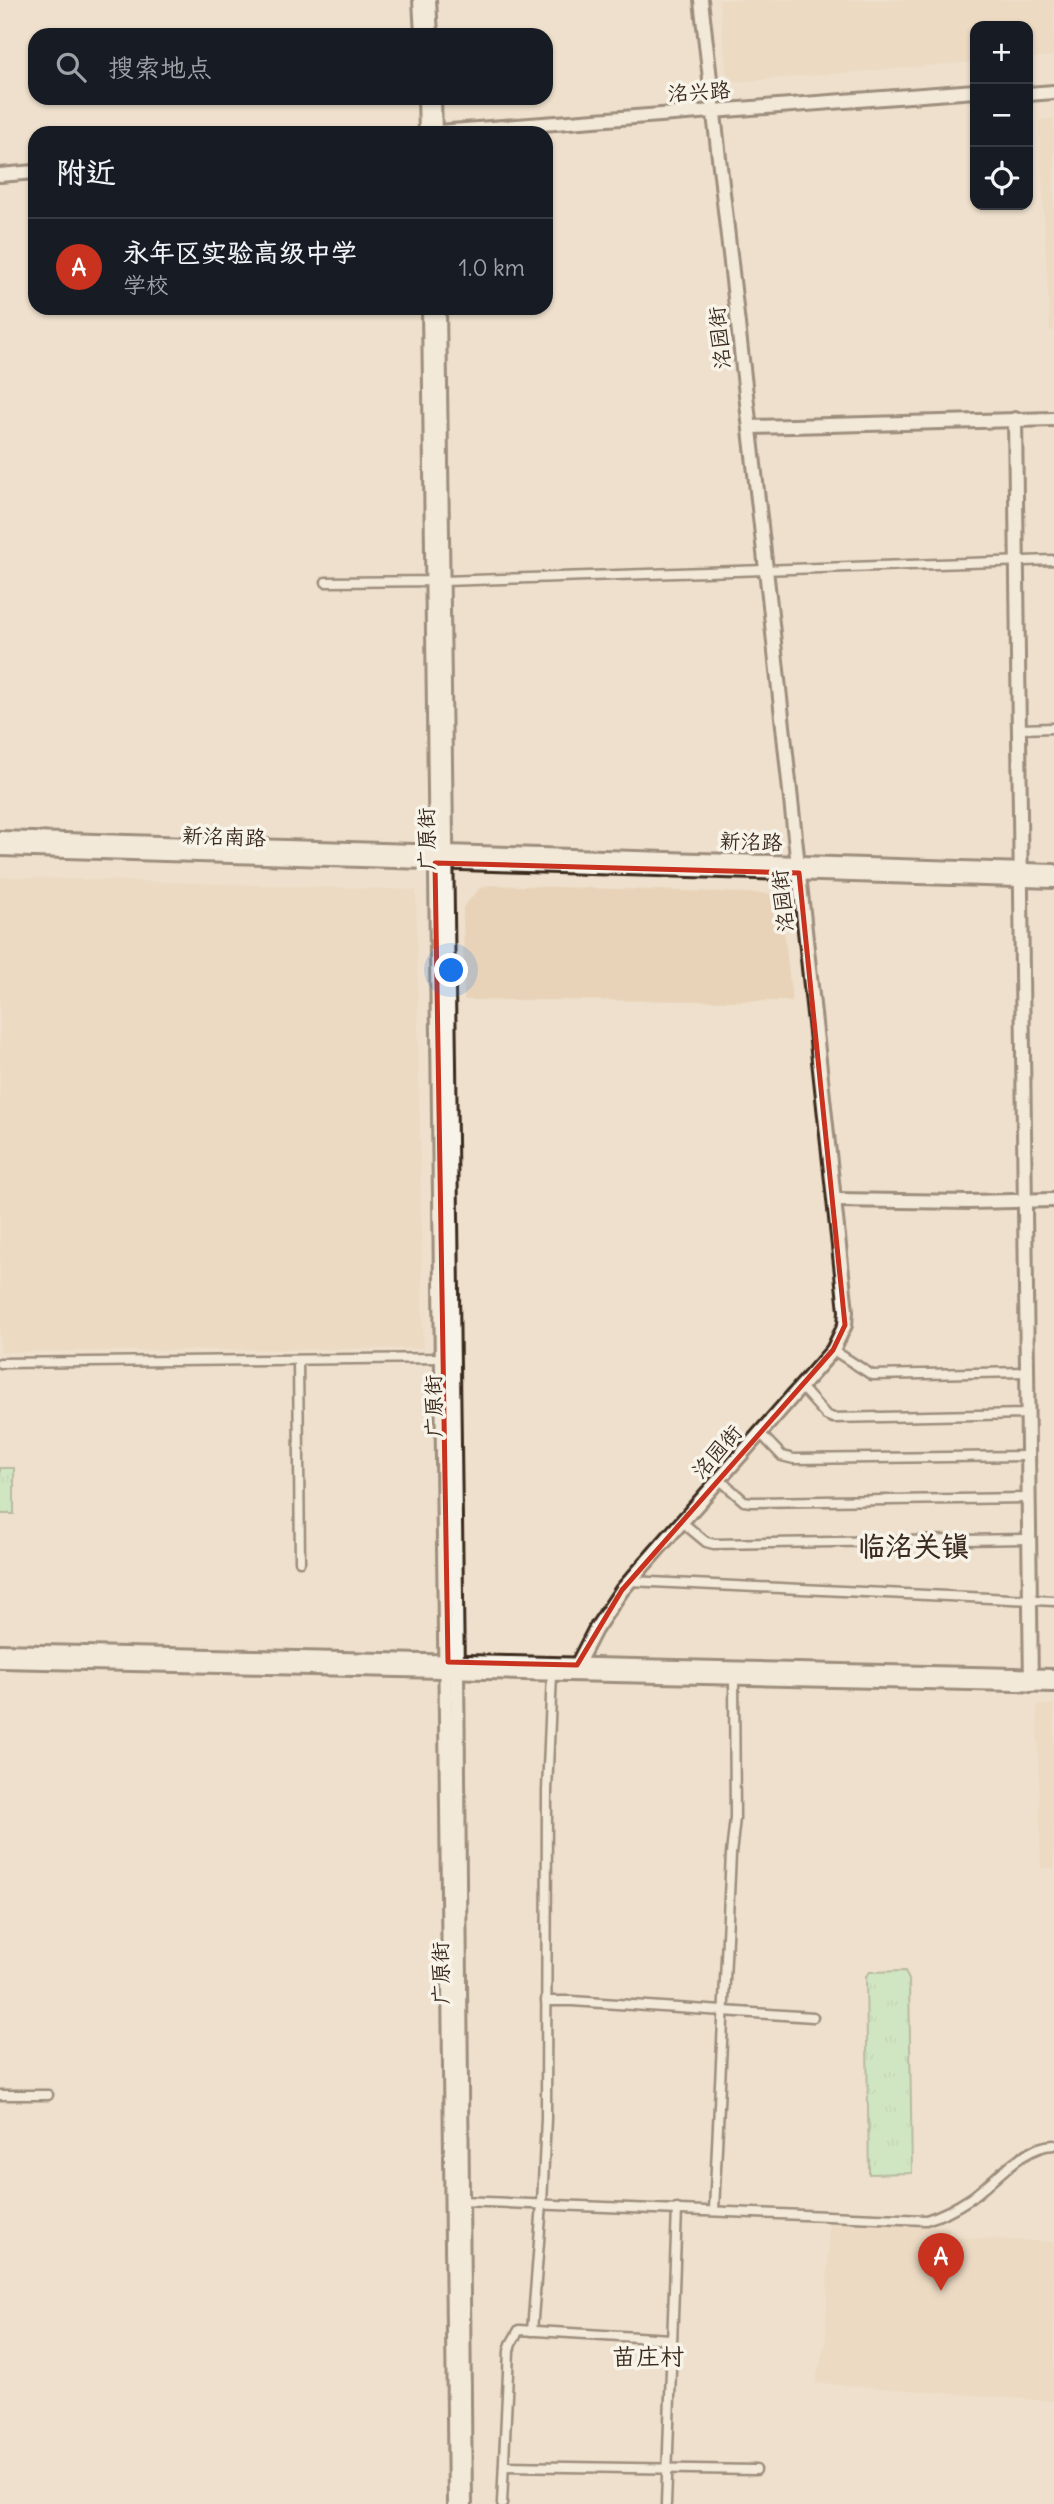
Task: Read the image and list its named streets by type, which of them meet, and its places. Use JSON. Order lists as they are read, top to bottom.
{
  "streets": {
    "street": [
      "洺兴路",
      "洺园街",
      "新洺南路",
      "广原街",
      "新洺路"
    ]
  },
  "crossings": [
    ["洺兴路", "洺园街"],
    ["洺园街", "新洺路"],
    ["新洺南路", "广原街"],
    ["新洺南路", "新洺路"],
    ["广原街", "新洺路"]
  ],
  "districts": ["临洺关镇", "苗庄村"],
  "page": {
    "map_buttons": ["+", "−"],
    "search": "搜索地点",
    "heading": "附近",
    "list": [
      {
        "mark": "A",
        "name": "永年区实验高级中学",
        "note": "学校",
        "value": "1.0 km"
      }
    ],
    "pins": "A"
  }
}
